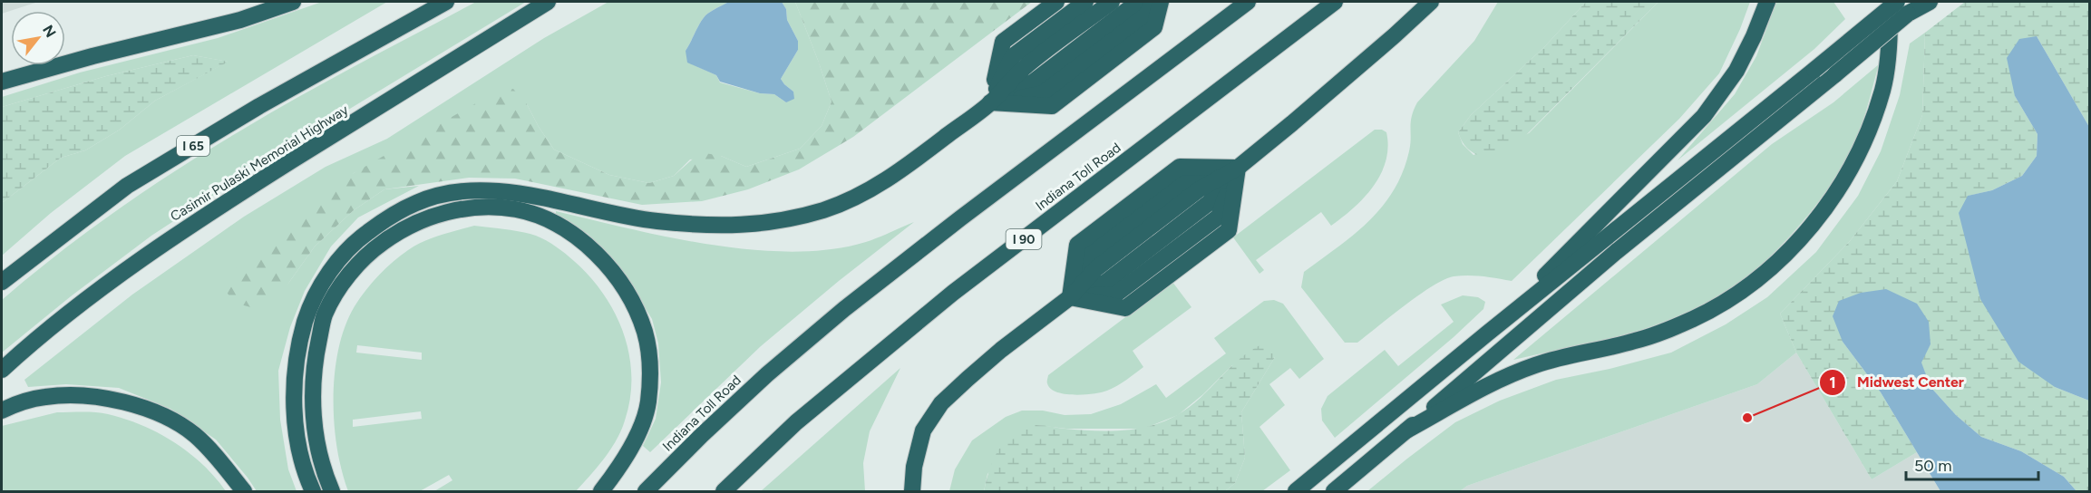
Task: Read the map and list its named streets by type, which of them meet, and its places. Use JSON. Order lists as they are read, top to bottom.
{
  "streets": {
    "highway": [
      "I 65",
      "Casimir Pulaski Memorial Highway",
      "Indiana Toll Road",
      "I 90"
    ]
  },
  "places": ["Midwest Center"],
  "scale_bar": "50 m",
  "north": "top right"
}
